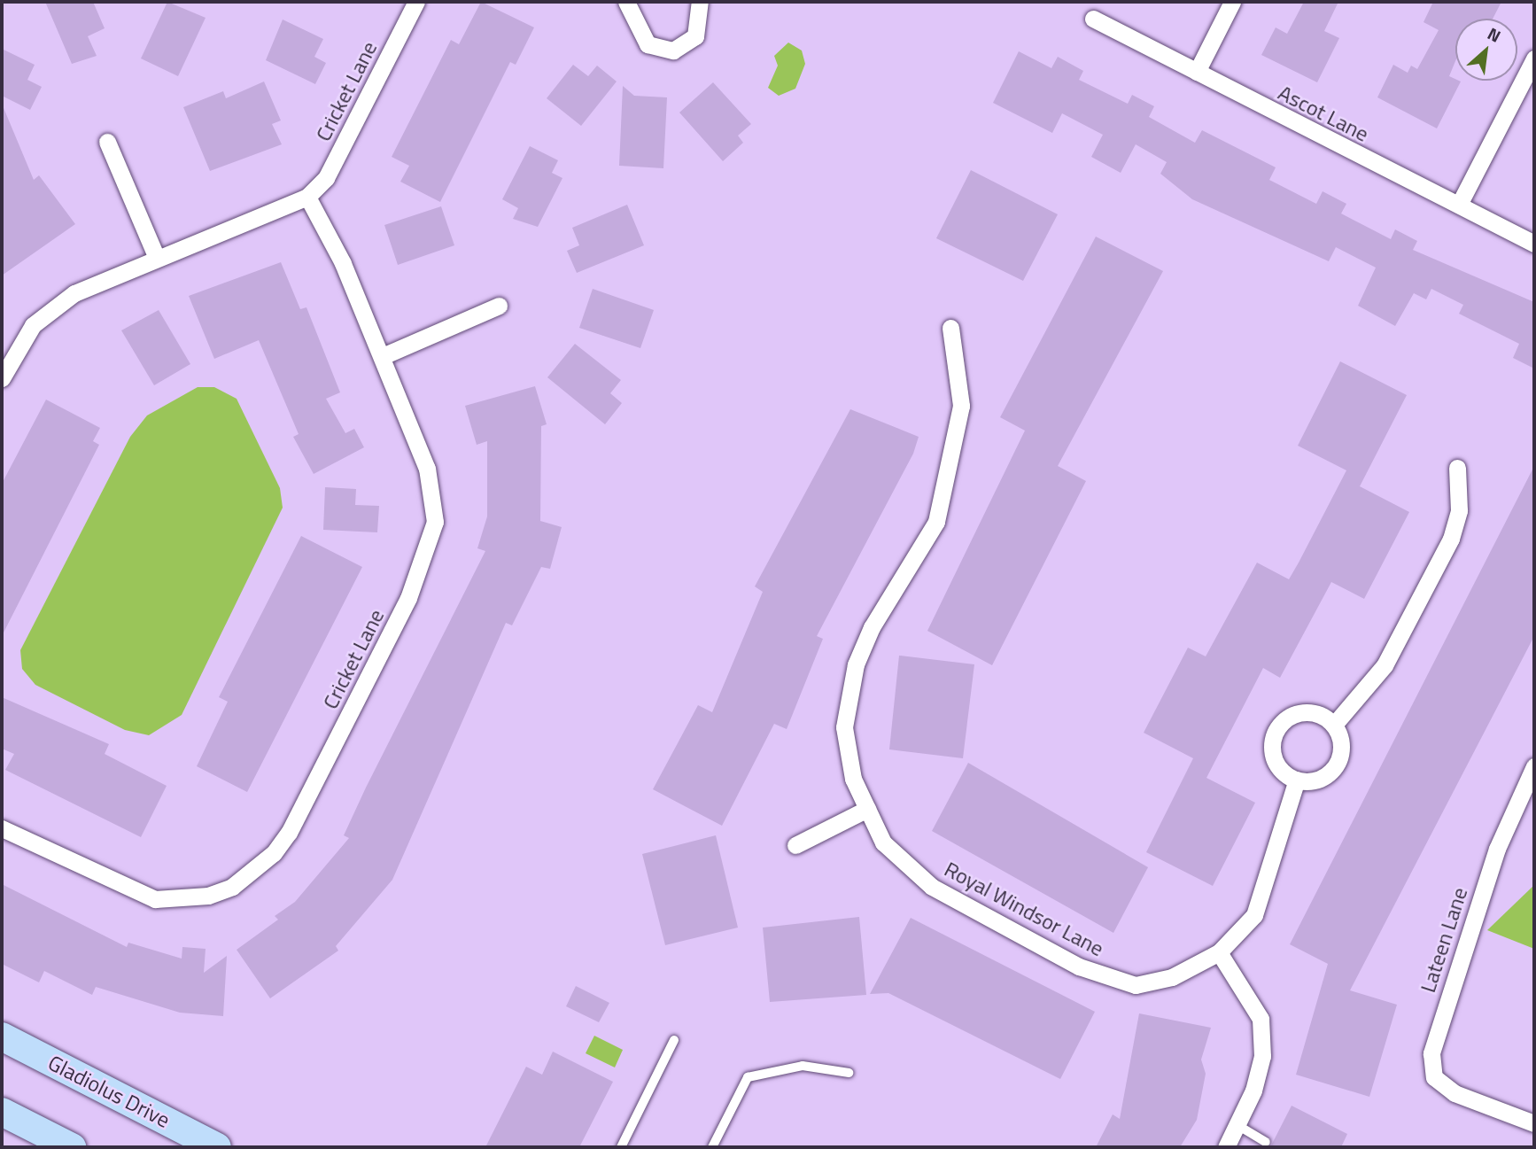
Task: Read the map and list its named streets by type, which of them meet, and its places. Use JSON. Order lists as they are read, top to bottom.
{
  "streets": {
    "main road": ["Gladiolus Drive"],
    "street": [
      "Cricket Lane",
      "Ascot Lane",
      "Royal Windsor Lane",
      "Lateen Lane"
    ]
  },
  "north": "top right"
}
